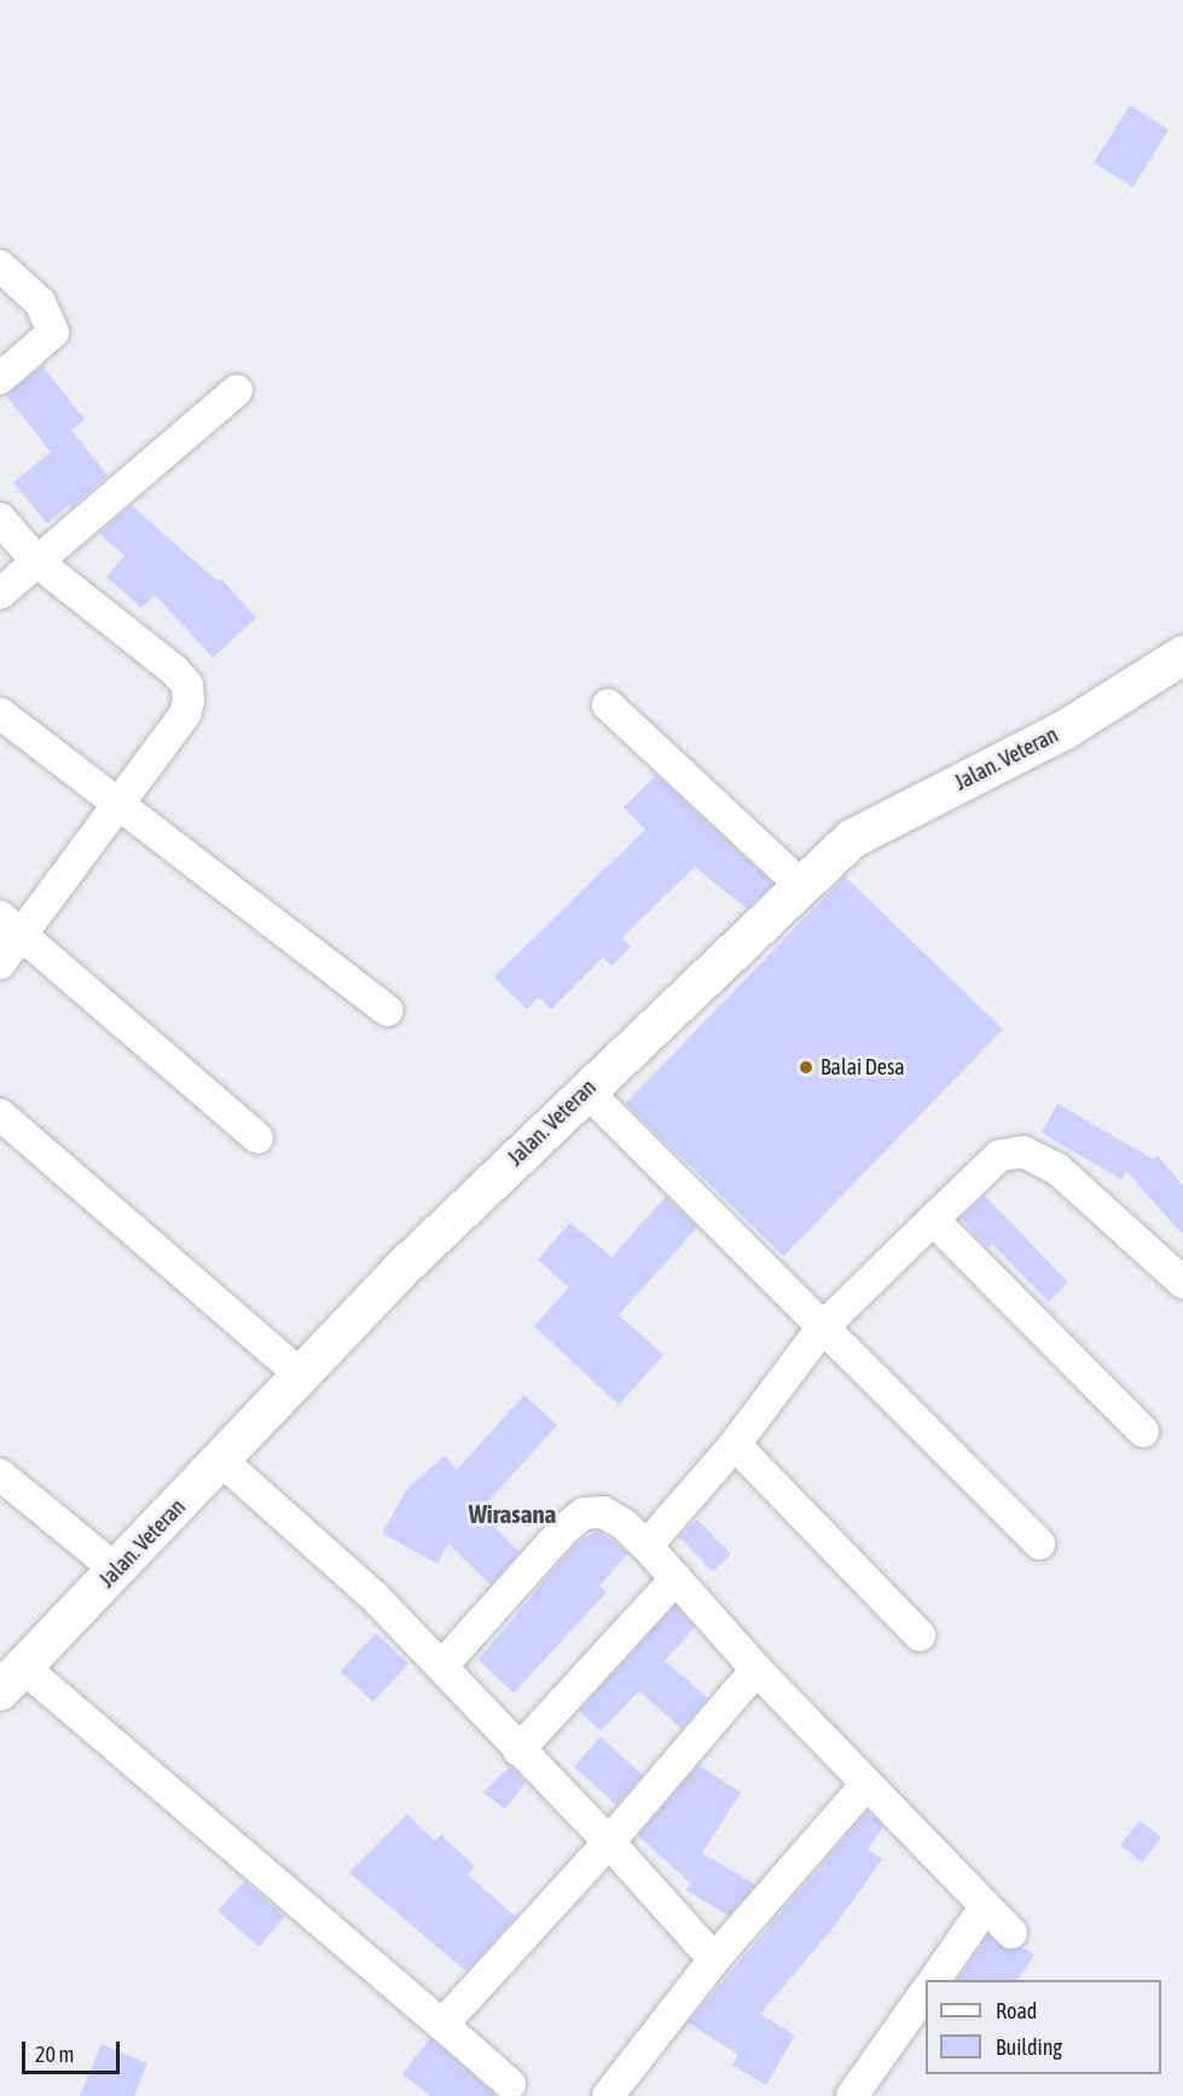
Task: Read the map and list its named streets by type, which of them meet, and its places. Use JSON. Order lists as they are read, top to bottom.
{
  "streets": {
    "street": ["Jalan. Veteran"]
  },
  "districts": ["Wirasana"],
  "places": ["Balai Desa"],
  "legend": ["Road", "Building"],
  "scale_bar": "20 m"
}
